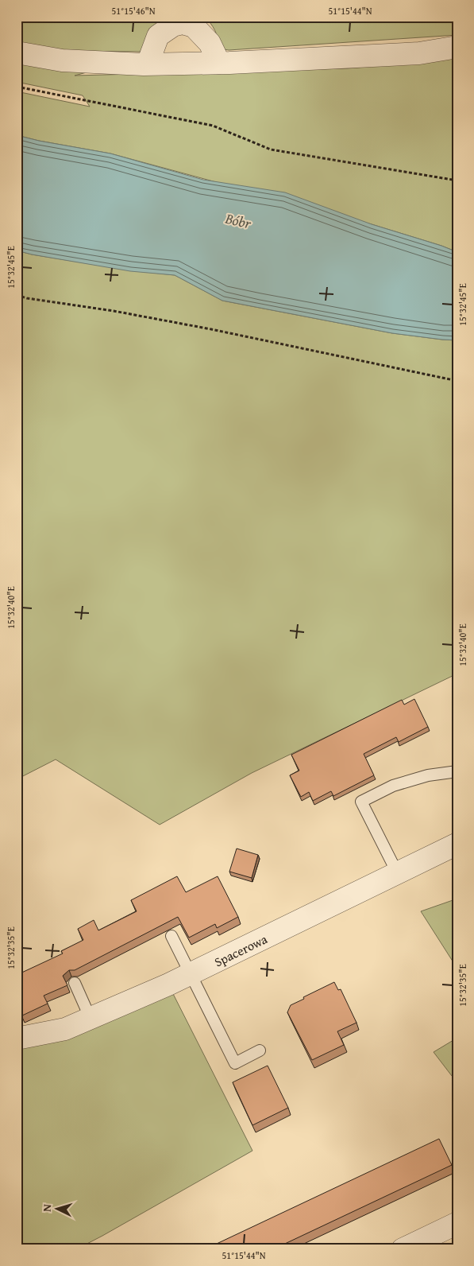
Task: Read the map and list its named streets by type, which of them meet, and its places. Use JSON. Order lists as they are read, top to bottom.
{
  "streets": {
    "street": ["Spacerowa"]
  },
  "water": ["Bóbr"],
  "north": "left",
  "coordinates": [
    "51°15'46\"N",
    "51°15'44\"N",
    "15°32'45\"E",
    "15°32'40\"E",
    "15°32'35\"E"
  ]
}
